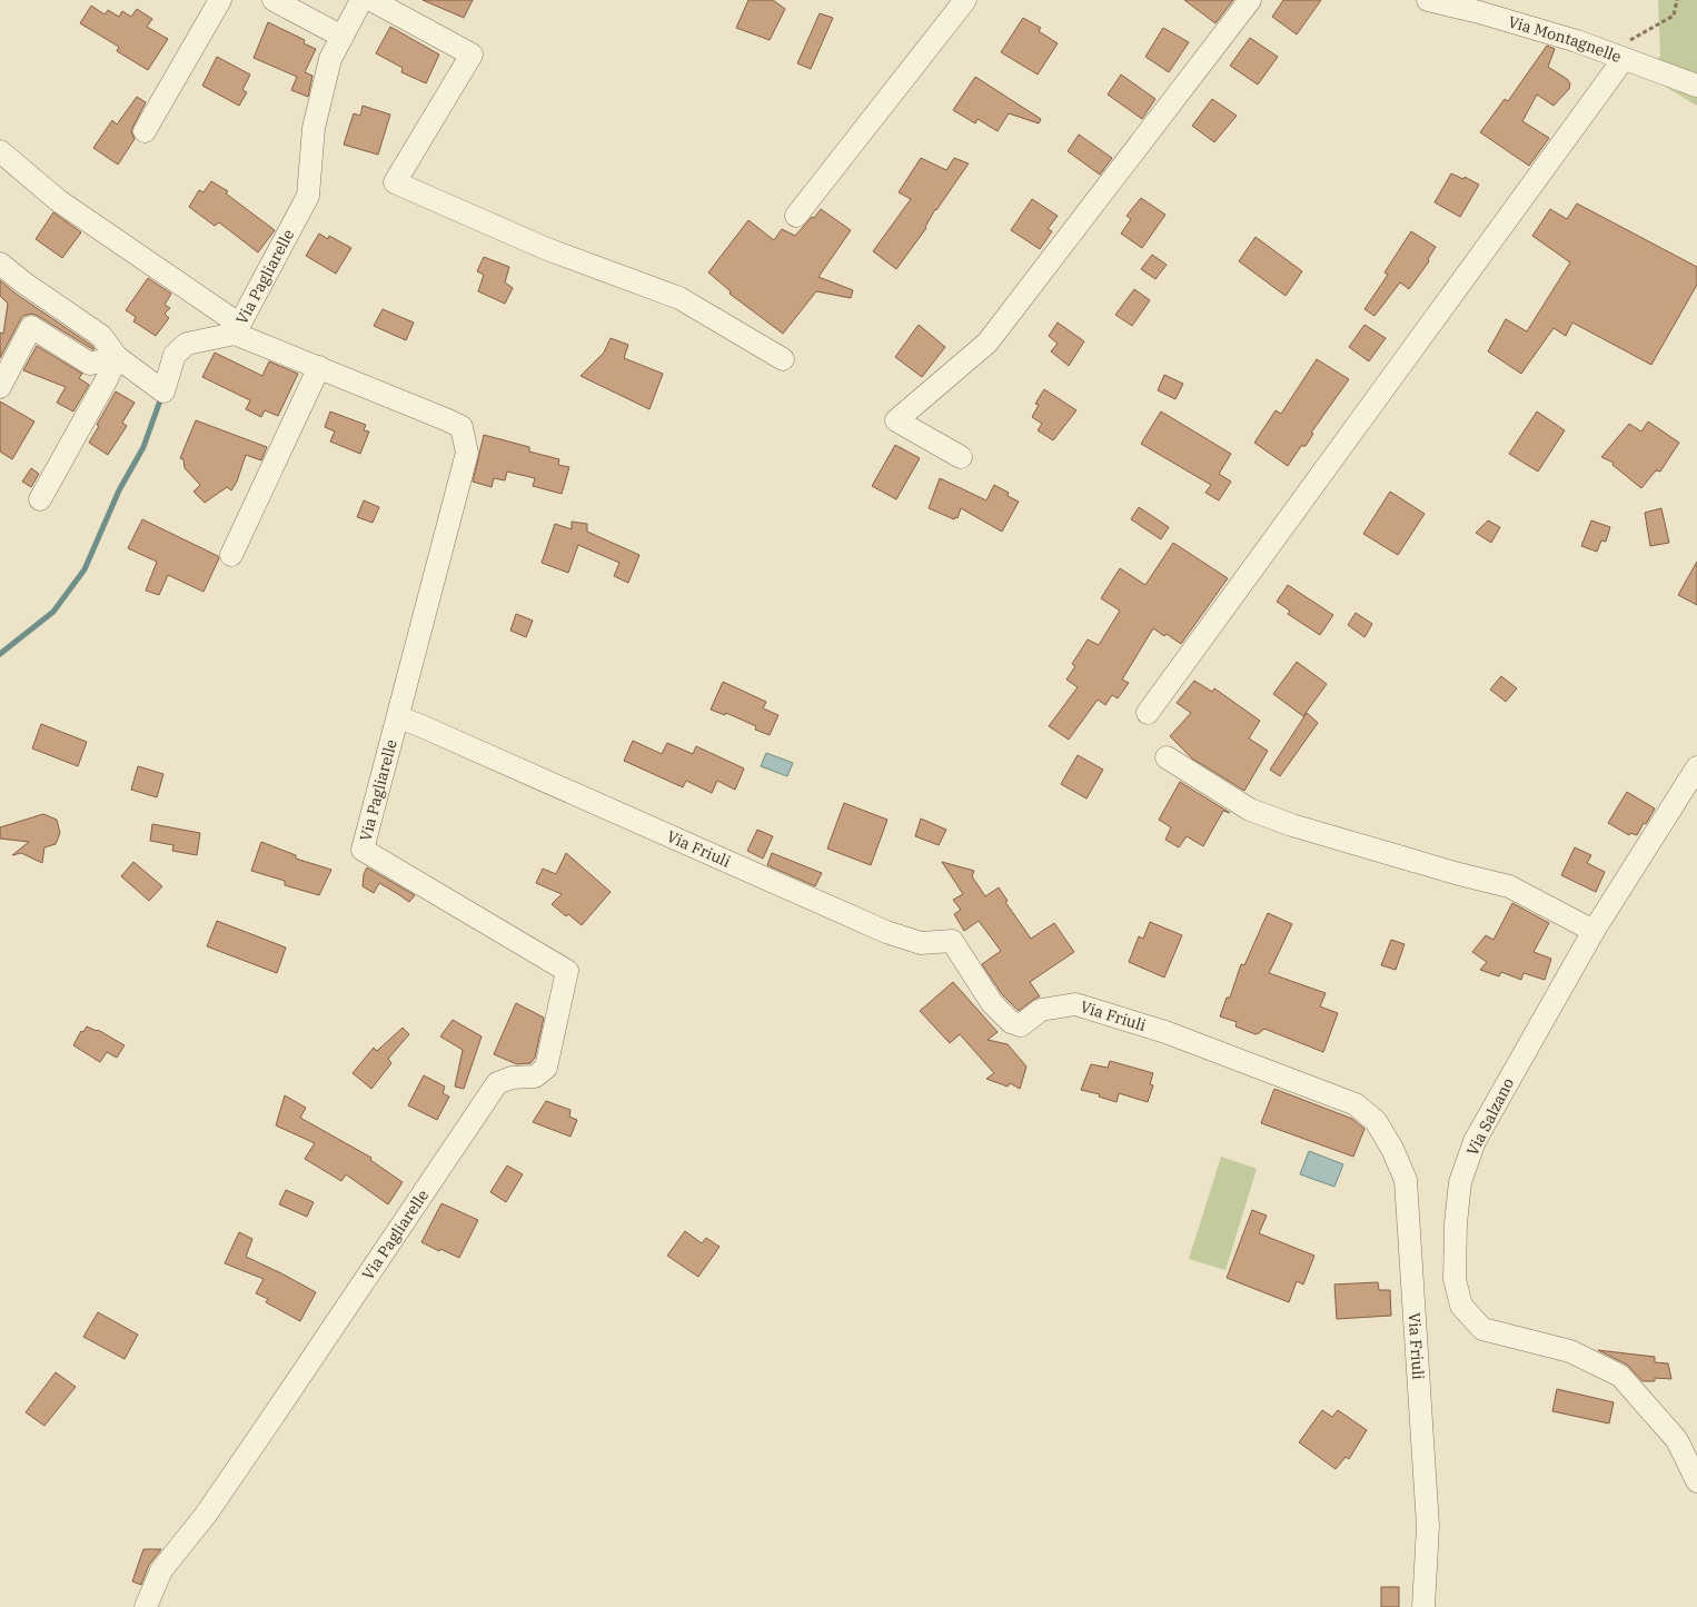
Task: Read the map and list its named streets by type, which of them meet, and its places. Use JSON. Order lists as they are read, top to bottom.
{
  "streets": {
    "street": [
      "Via Montagnelle",
      "Via Pagliarelle",
      "Via Friuli",
      "Via Salzano"
    ]
  },
  "crossings": [
    ["Via Pagliarelle", "Via Friuli"]
  ]
}
